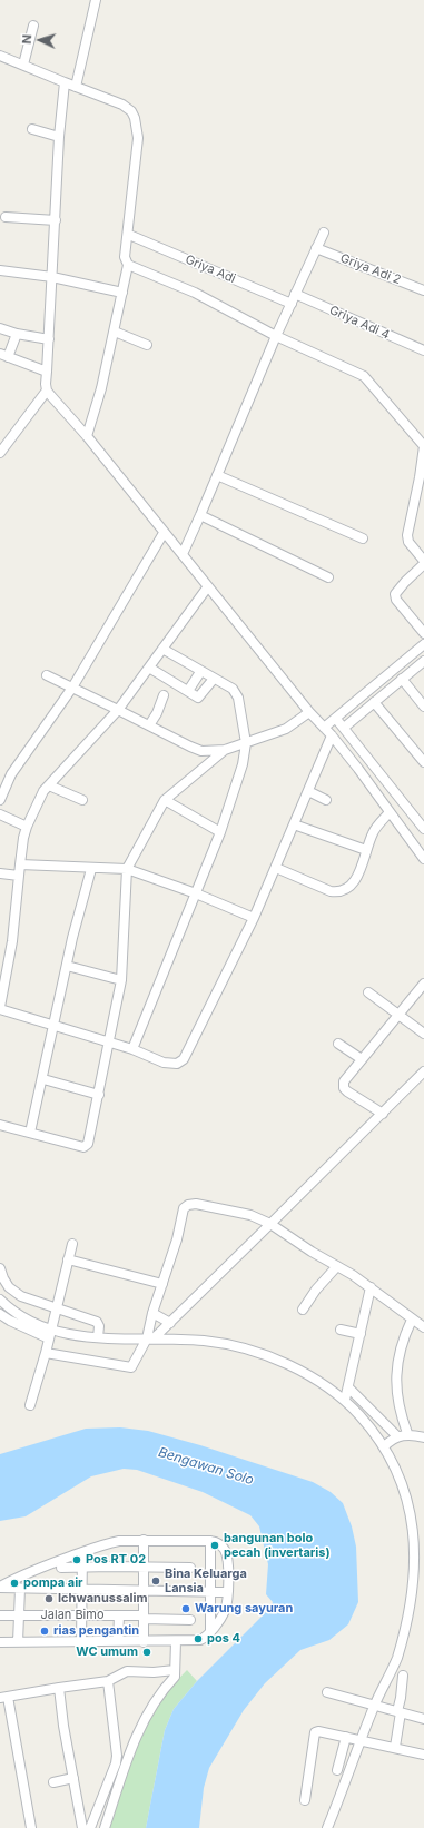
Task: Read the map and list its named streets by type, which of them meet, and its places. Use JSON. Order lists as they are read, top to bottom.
{
  "streets": {
    "street": [
      "Griya Adi",
      "Griya Adi 2",
      "Griya Adi 4",
      "Jalan Bimo"
    ]
  },
  "water": ["Bengawan Solo"],
  "places": [
    "bangunan bolo pecah (invertaris)",
    "Pos RT 02",
    "Bina Keluarga Lansia",
    "pompa air",
    "Ichwanussalim",
    "Warung sayuran",
    "rias pengantin",
    "pos 4",
    "WC umum"
  ],
  "north": "left"
}
